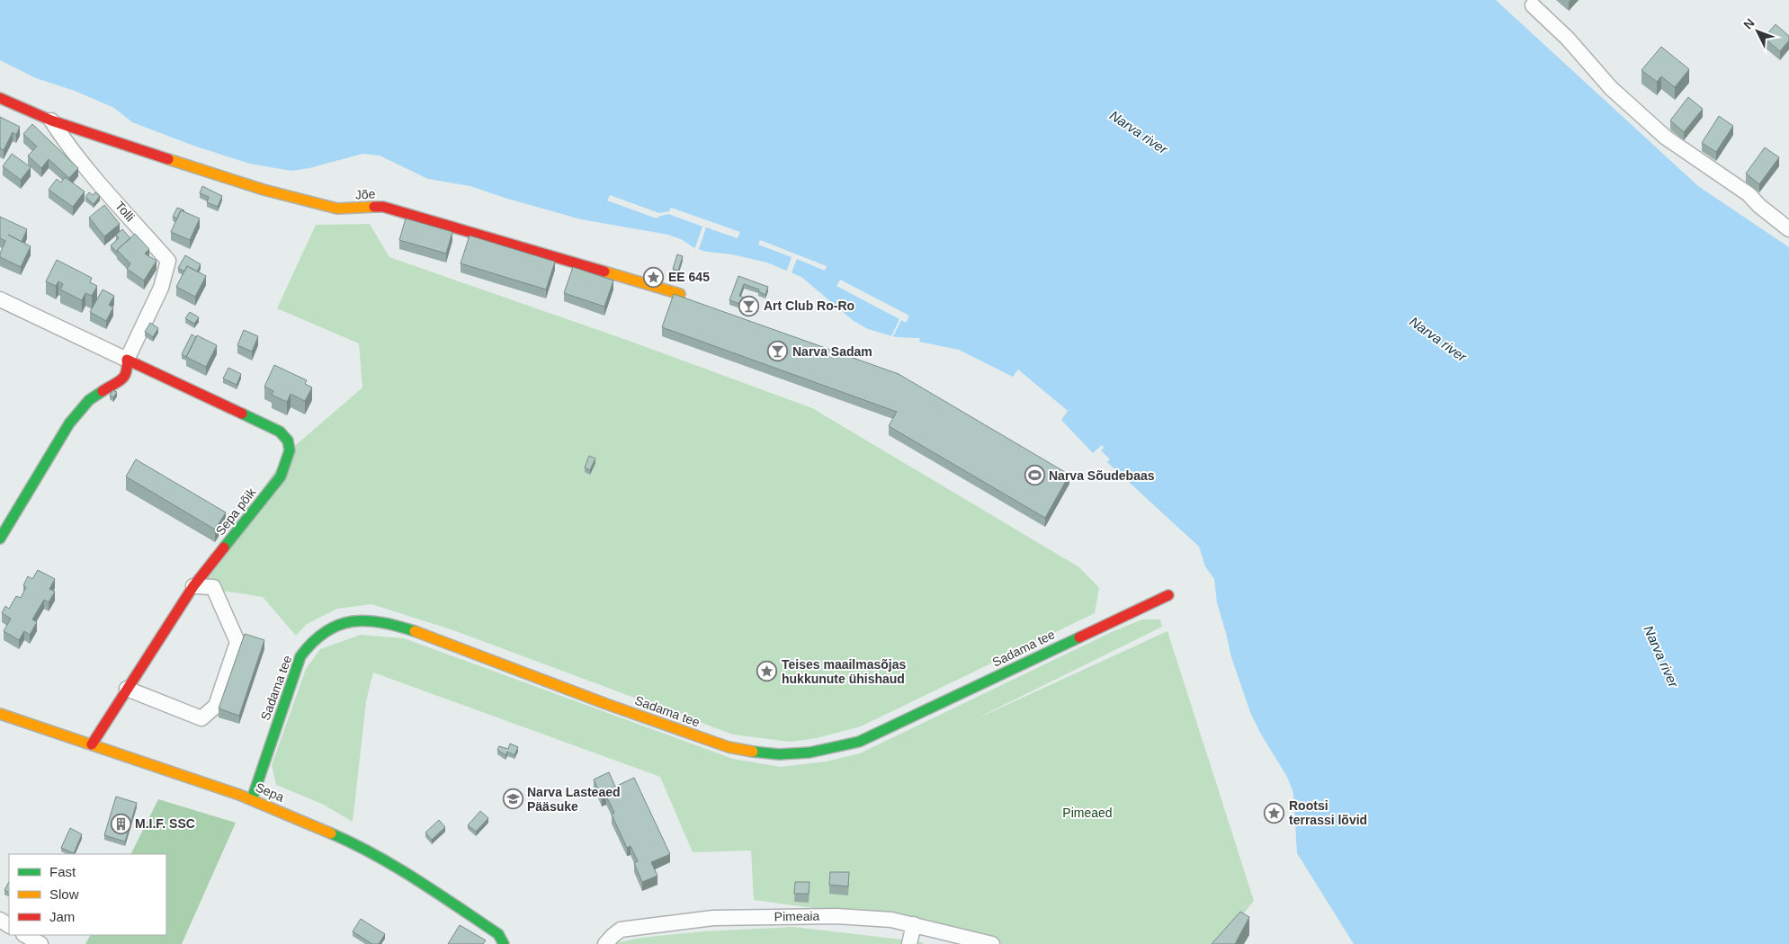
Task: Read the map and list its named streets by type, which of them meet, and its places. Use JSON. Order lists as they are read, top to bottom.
{
  "streets": {
    "street": [
      "Jõe",
      "Tolli",
      "Sepa põik",
      "Sadama tee",
      "Sepa",
      "Pimeaia"
    ]
  },
  "crossings": [
    ["Jõe", "Tolli"],
    ["Tolli", "Sepa põik"],
    ["Sepa põik", "Sepa"],
    ["Sadama tee", "Sepa"]
  ],
  "water": ["Narva river"],
  "parks": ["Pimeaed"],
  "places": {
    "place": ["EE 645", "Teises maailmasõjas hukkunute ühishaud", "Rootsi terrassi lõvid"],
    "bar": ["Art Club Ro-Ro", "Narva Sadam"],
    "sports": ["Narva Sõudebaas"],
    "school or university": ["Narva Lasteaed Pääsuke"],
    "building": ["M.I.F. SSC"]
  },
  "legend": ["Fast", "Slow", "Jam"],
  "north": "top left"
}
